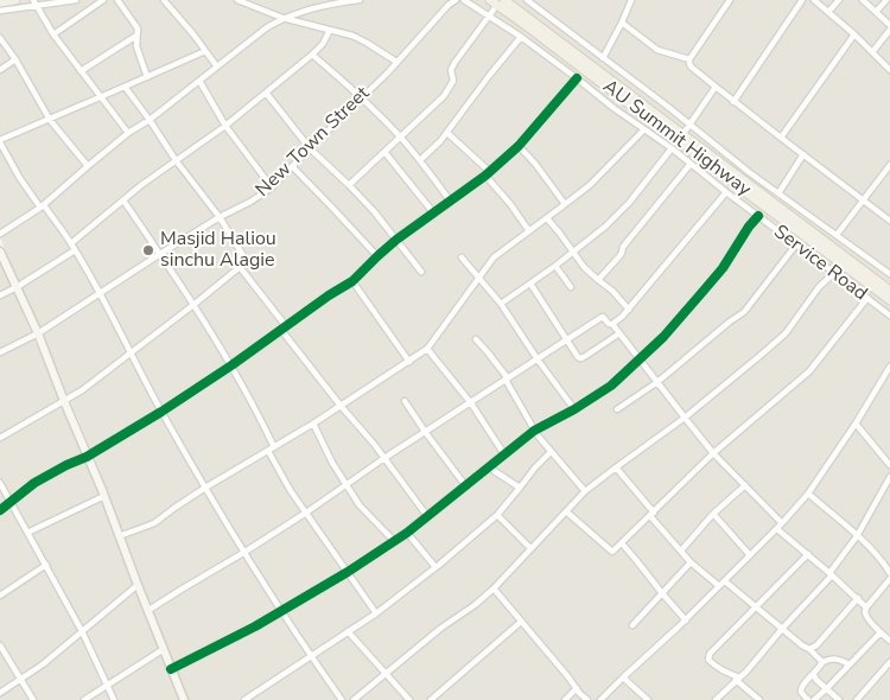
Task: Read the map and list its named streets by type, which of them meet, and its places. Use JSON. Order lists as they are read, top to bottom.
{
  "streets": {
    "main road": ["AU Summit Highway"],
    "street": ["New Town Street", "Service Road"]
  },
  "places": ["Masjid Haliou sinchu Alagie"]
}
